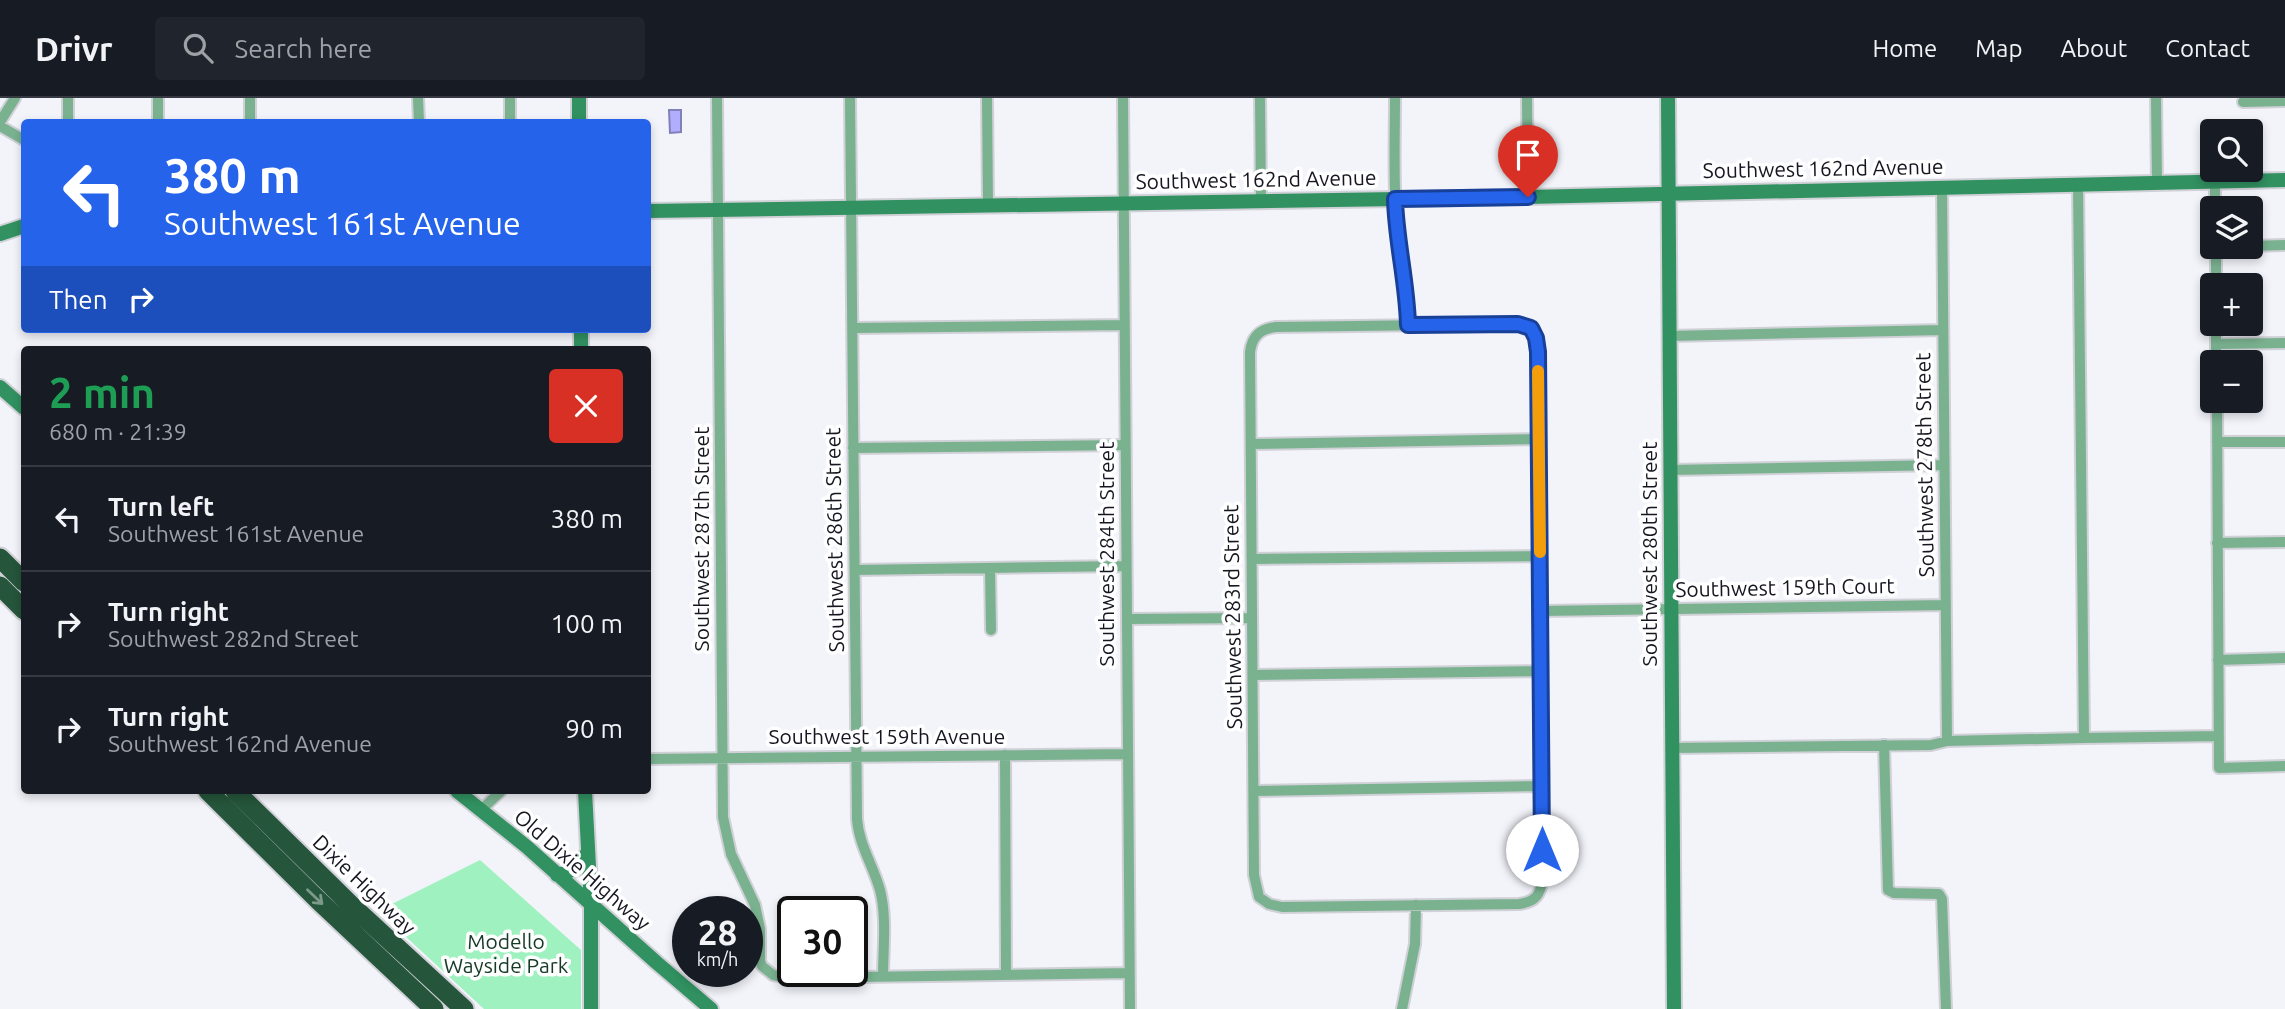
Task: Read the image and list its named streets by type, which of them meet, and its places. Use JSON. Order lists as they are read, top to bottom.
{
  "streets": {
    "highway": ["Dixie Highway"],
    "street": [
      "Southwest 162nd Avenue",
      "Southwest 278th Street",
      "Southwest 287th Street",
      "Southwest 286th Street",
      "Southwest 284th Street",
      "Southwest 280th Street",
      "Southwest 159th Court",
      "Southwest 283rd Street",
      "Southwest 159th Avenue",
      "Old Dixie Highway"
    ]
  },
  "crossings": [
    ["Southwest 162nd Avenue", "Southwest 278th Street"],
    ["Southwest 162nd Avenue", "Southwest 287th Street"],
    ["Southwest 162nd Avenue", "Southwest 286th Street"],
    ["Southwest 162nd Avenue", "Southwest 284th Street"],
    ["Southwest 162nd Avenue", "Southwest 280th Street"],
    ["Southwest 278th Street", "Southwest 159th Court"],
    ["Southwest 287th Street", "Southwest 286th Street"],
    ["Southwest 287th Street", "Southwest 159th Avenue"],
    ["Southwest 286th Street", "Southwest 159th Avenue"],
    ["Southwest 284th Street", "Southwest 159th Avenue"],
    ["Southwest 280th Street", "Southwest 159th Court"]
  ],
  "parks": ["Modello Wayside Park"],
  "page": {
    "header": "Drivr",
    "search": "Search here",
    "nav": [
      "Home",
      "Map",
      "About",
      "Contact"
    ],
    "map_buttons": ["+", "−"],
    "turn": ["380 m", "Southwest 161st Avenue"],
    "then": "Then",
    "heading": ["2 min", "680 m · 21:39"],
    "list": [
      {
        "name": "Turn left",
        "note": "Southwest 161st Avenue",
        "value": "380 m"
      },
      {
        "name": "Turn right",
        "note": "Southwest 282nd Street",
        "value": "100 m"
      },
      {
        "name": "Turn right",
        "note": "Southwest 162nd Avenue",
        "value": "90 m"
      }
    ],
    "speed": "28 km/h",
    "limit": "30"
  }
}
